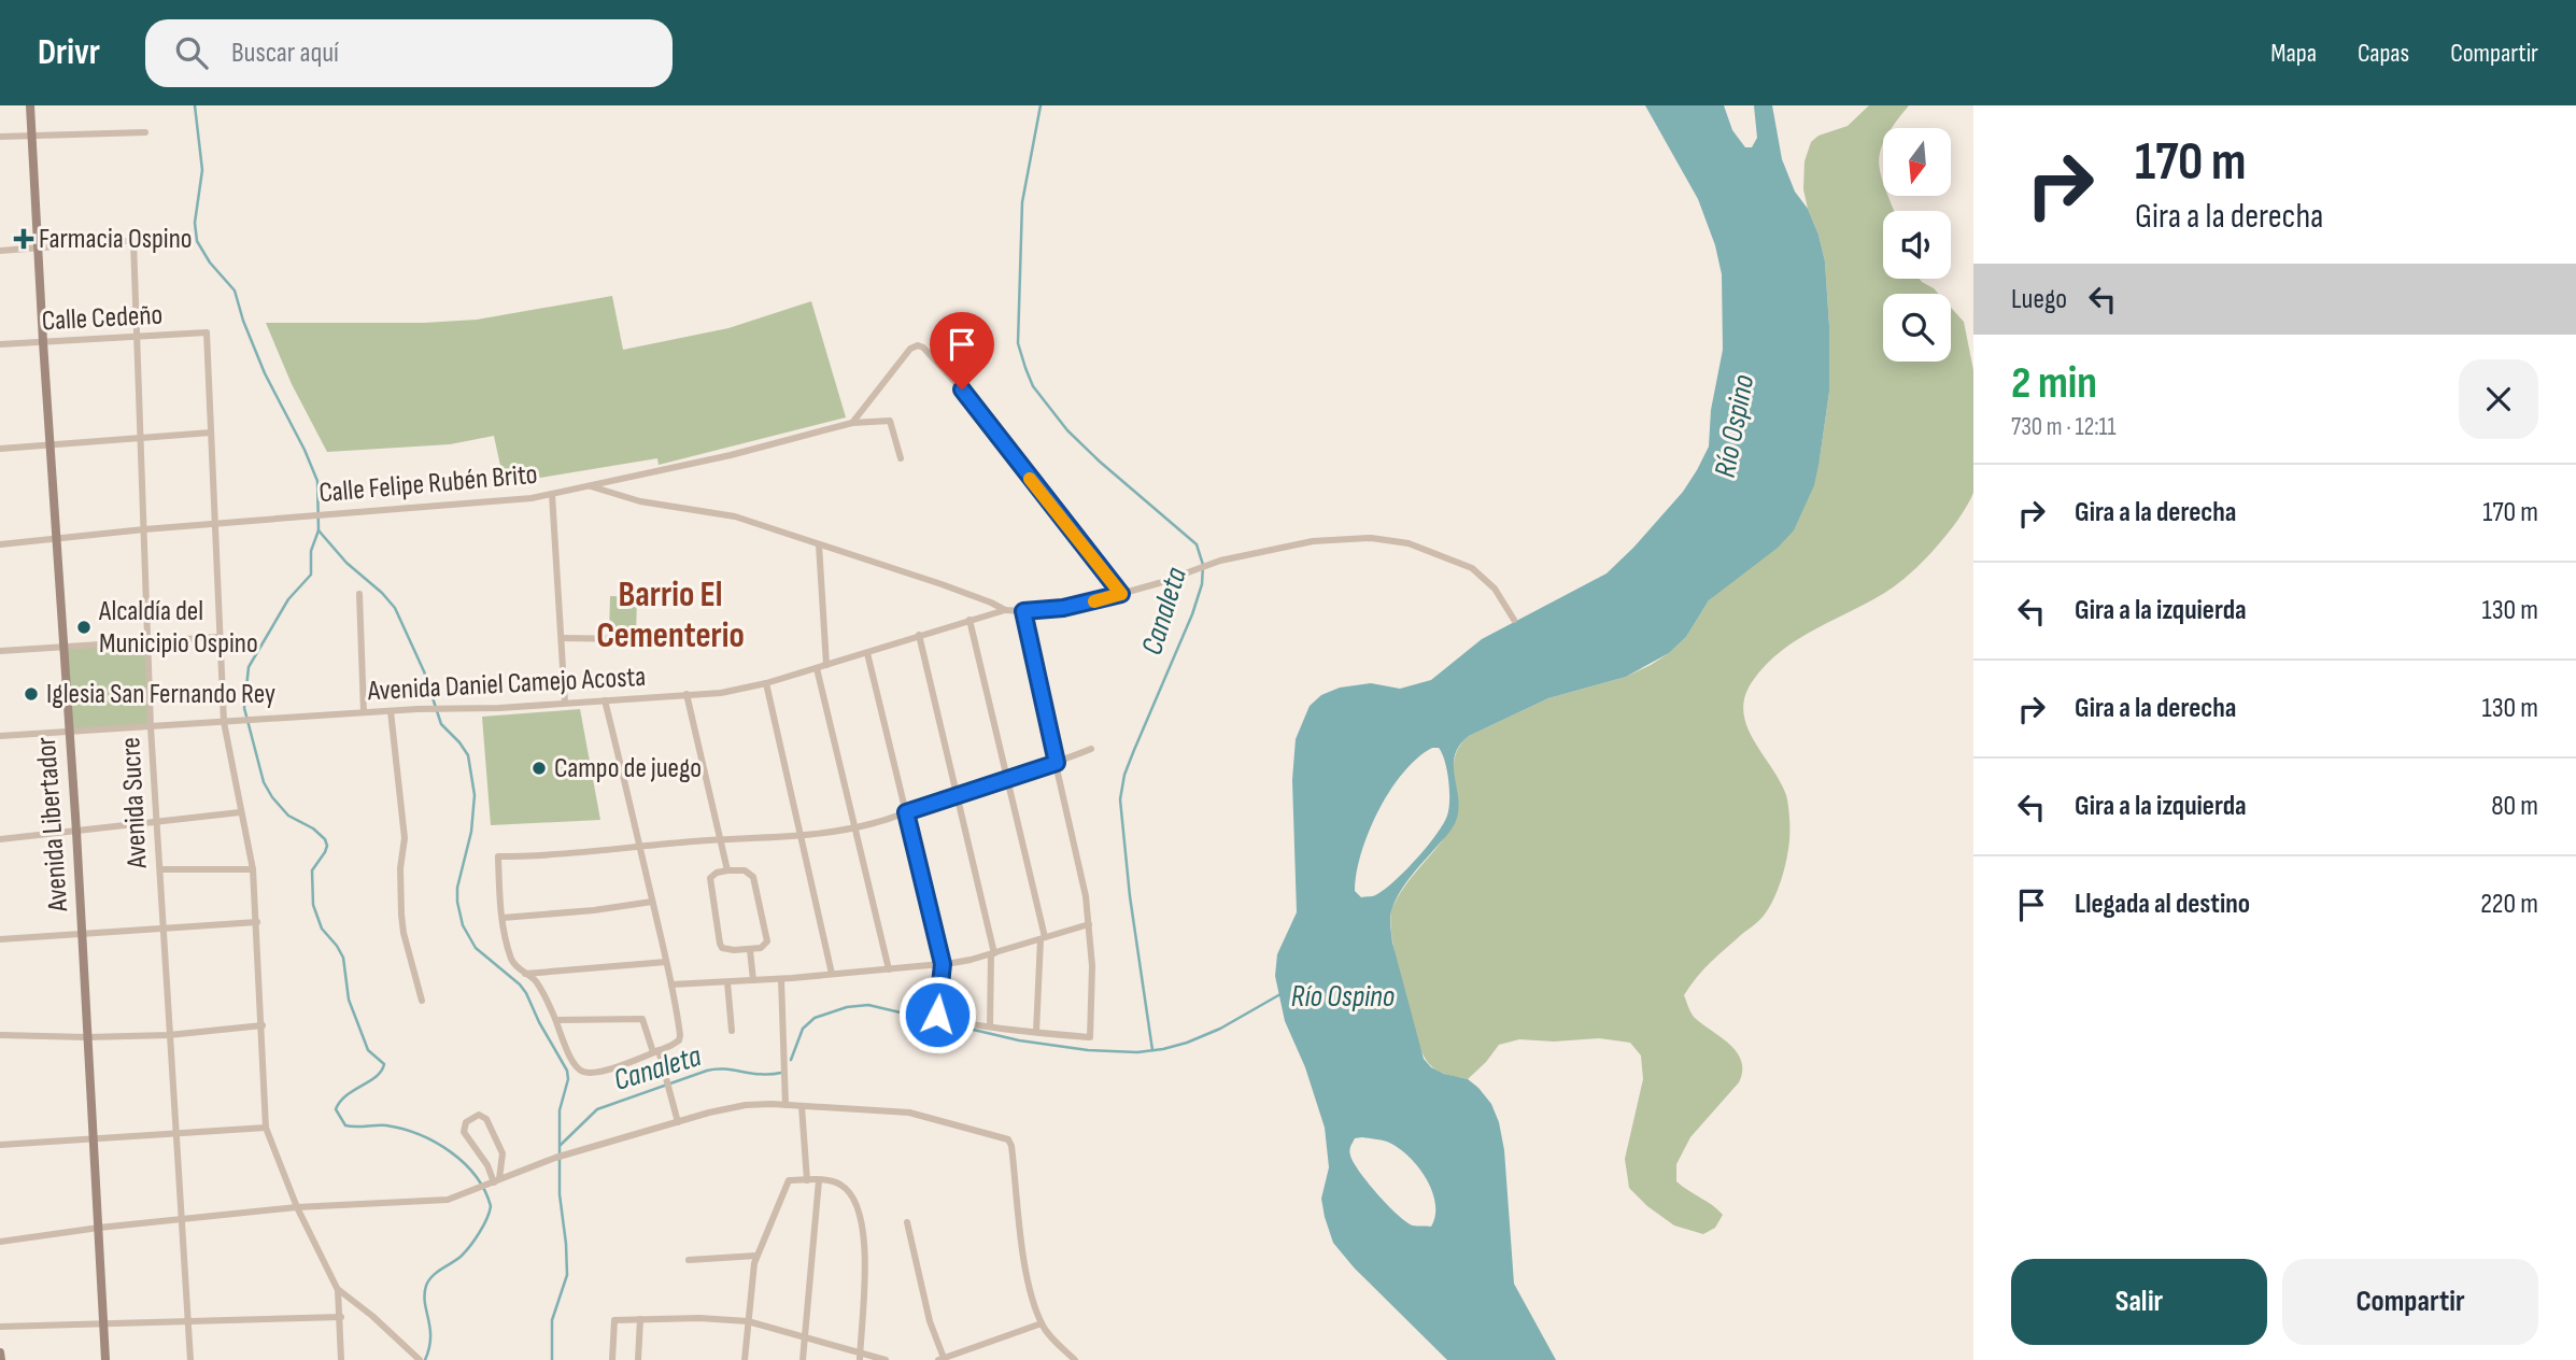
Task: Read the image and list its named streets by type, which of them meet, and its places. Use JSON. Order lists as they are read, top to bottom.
{
  "streets": {
    "main road": ["Avenida Libertador"],
    "street": [
      "Calle Cedeño",
      "Calle Felipe Rubén Brito",
      "Avenida Daniel Camejo Acosta",
      "Avenida Sucre"
    ]
  },
  "crossings": [
    ["Calle Cedeño", "Avenida Sucre"],
    ["Calle Cedeño", "Avenida Libertador"],
    ["Calle Felipe Rubén Brito", "Avenida Sucre"],
    ["Calle Felipe Rubén Brito", "Avenida Libertador"],
    ["Avenida Daniel Camejo Acosta", "Avenida Sucre"],
    ["Avenida Daniel Camejo Acosta", "Avenida Libertador"]
  ],
  "districts": ["Barrio El Cementerio"],
  "water": ["Río Ospino", "Canaleta"],
  "places": {
    "health": ["Farmacia Ospino"],
    "other": ["Alcaldía del Municipio Ospino", "Iglesia San Fernando Rey", "Campo de juego"]
  },
  "north": "bottom",
  "page": {
    "header": "Drivr",
    "search": "Buscar aquí",
    "nav": ["Mapa", "Capas", "Compartir"],
    "turn": ["170 m", "Gira a la derecha"],
    "then": "Luego",
    "heading": ["2 min", "730 m · 12:11"],
    "list": [
      {
        "name": "Gira a la derecha",
        "value": "170 m"
      },
      {
        "name": "Gira a la izquierda",
        "value": "130 m"
      },
      {
        "name": "Gira a la derecha",
        "value": "130 m"
      },
      {
        "name": "Gira a la izquierda",
        "value": "80 m"
      },
      {
        "name": "Llegada al destino",
        "value": "220 m"
      }
    ],
    "buttons": ["Salir", "Compartir"]
  }
}
